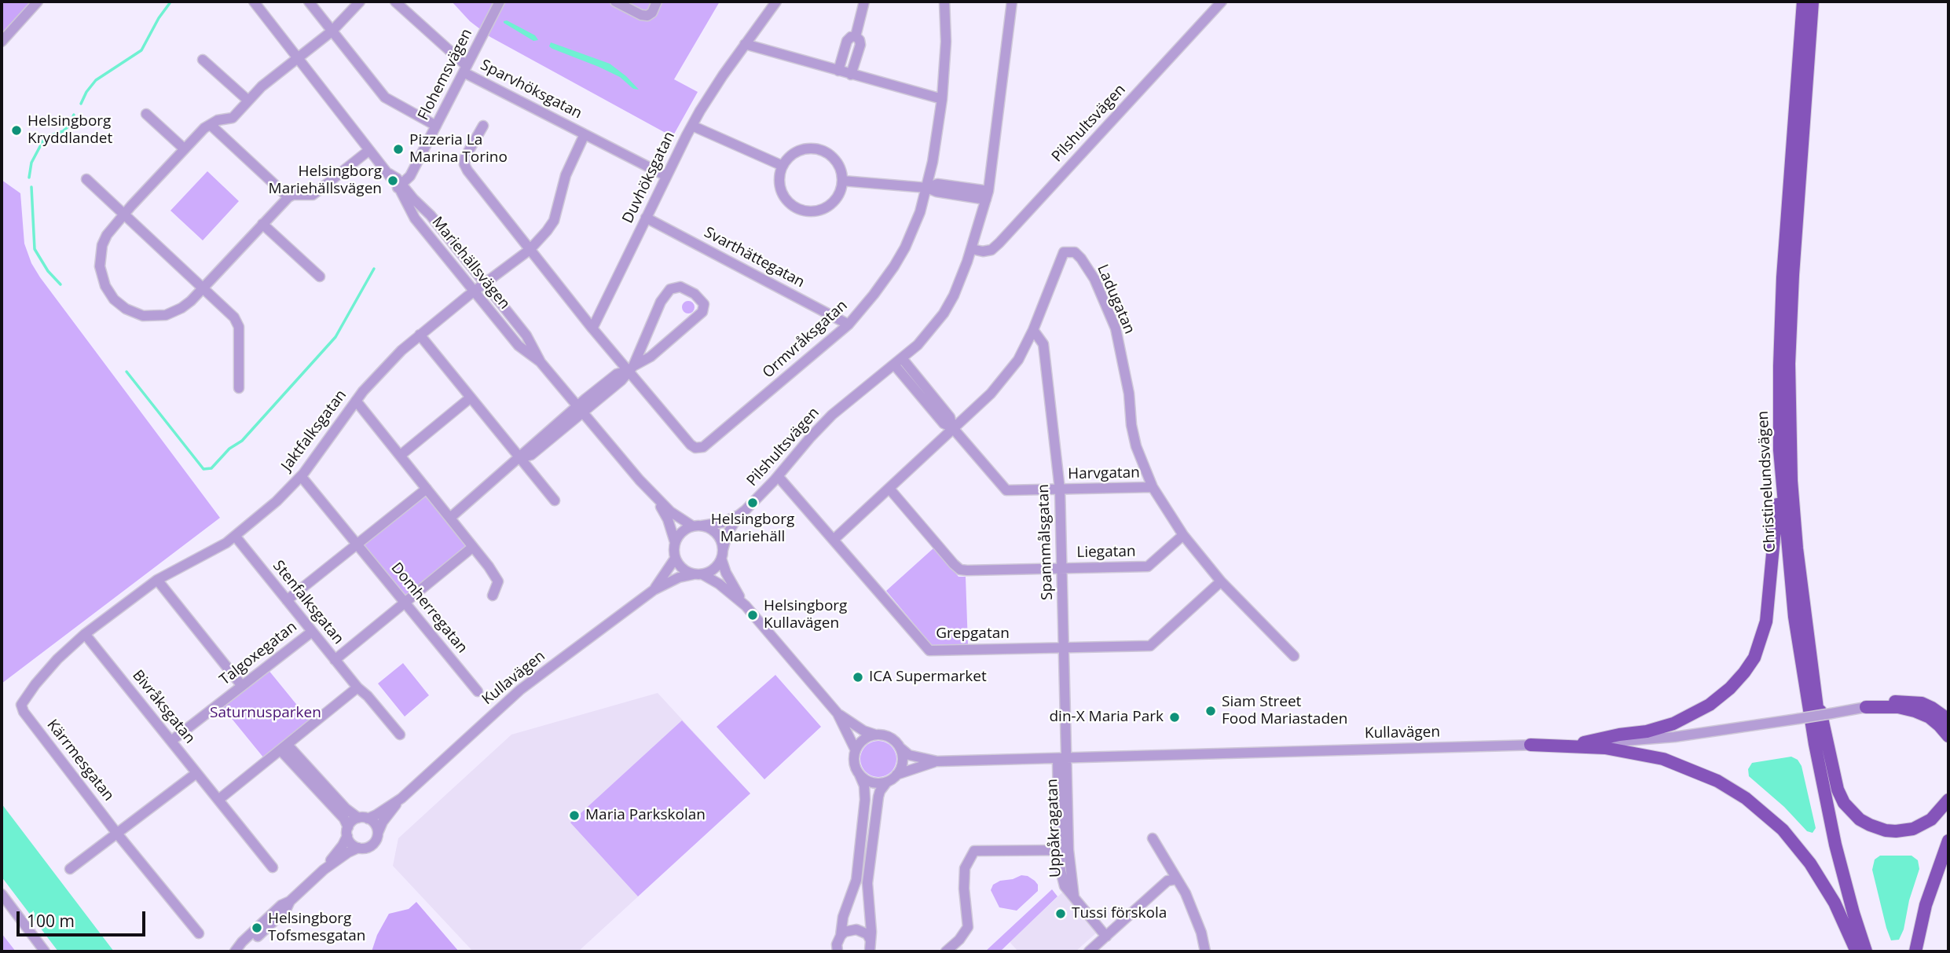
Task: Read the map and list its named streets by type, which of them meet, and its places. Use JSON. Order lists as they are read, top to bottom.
{
  "streets": {
    "main road": ["Christinelundsvägen"],
    "street": [
      "Flohemsvägen",
      "Sparvhöksgatan",
      "Pilshultsvägen",
      "Duvhöksgatan",
      "Svarthättegatan",
      "Mariehällsvägen",
      "Ladugatan",
      "Ormvråksgatan",
      "Jaktfalksgatan",
      "Harvgatan",
      "Spannmålsgatan",
      "Liegatan",
      "Stenfalksgatan",
      "Domherregatan",
      "Grepgatan",
      "Talgoxegatan",
      "Kullavägen",
      "Bivråksgatan",
      "Kärrmesgatan",
      "Uppåkragatan"
    ]
  },
  "crossings": [
    ["Flohemsvägen", "Sparvhöksgatan"],
    ["Flohemsvägen", "Mariehällsvägen"],
    ["Sparvhöksgatan", "Duvhöksgatan"],
    ["Sparvhöksgatan", "Mariehällsvägen"],
    ["Sparvhöksgatan", "Jaktfalksgatan"],
    ["Pilshultsvägen", "Mariehällsvägen"],
    ["Pilshultsvägen", "Harvgatan"],
    ["Pilshultsvägen", "Grepgatan"],
    ["Pilshultsvägen", "Kullavägen"],
    ["Duvhöksgatan", "Svarthättegatan"],
    ["Svarthättegatan", "Ormvråksgatan"],
    ["Mariehällsvägen", "Jaktfalksgatan"],
    ["Mariehällsvägen", "Kullavägen"],
    ["Ladugatan", "Harvgatan"],
    ["Ladugatan", "Spannmålsgatan"],
    ["Ladugatan", "Liegatan"],
    ["Ladugatan", "Grepgatan"],
    ["Jaktfalksgatan", "Stenfalksgatan"],
    ["Jaktfalksgatan", "Domherregatan"],
    ["Jaktfalksgatan", "Bivråksgatan"],
    ["Jaktfalksgatan", "Kärrmesgatan"],
    ["Harvgatan", "Spannmålsgatan"],
    ["Spannmålsgatan", "Liegatan"],
    ["Spannmålsgatan", "Grepgatan"],
    ["Spannmålsgatan", "Kullavägen"],
    ["Spannmålsgatan", "Uppåkragatan"],
    ["Stenfalksgatan", "Talgoxegatan"],
    ["Talgoxegatan", "Bivråksgatan"],
    ["Kullavägen", "Uppåkragatan"]
  ],
  "parks": ["Saturnusparken"],
  "places": [
    "Helsingborg Kryddlandet",
    "Pizzeria La Marina Torino",
    "Helsingborg Mariehällsvägen",
    "Helsingborg Mariehäll",
    "Helsingborg Kullavägen",
    "ICA Supermarket",
    "Siam Street Food Mariastaden",
    "din-X Maria Park",
    "Maria Parkskolan",
    "Tussi förskola",
    "Helsingborg Tofsmesgatan"
  ],
  "scale_bar": "100 m"
}
